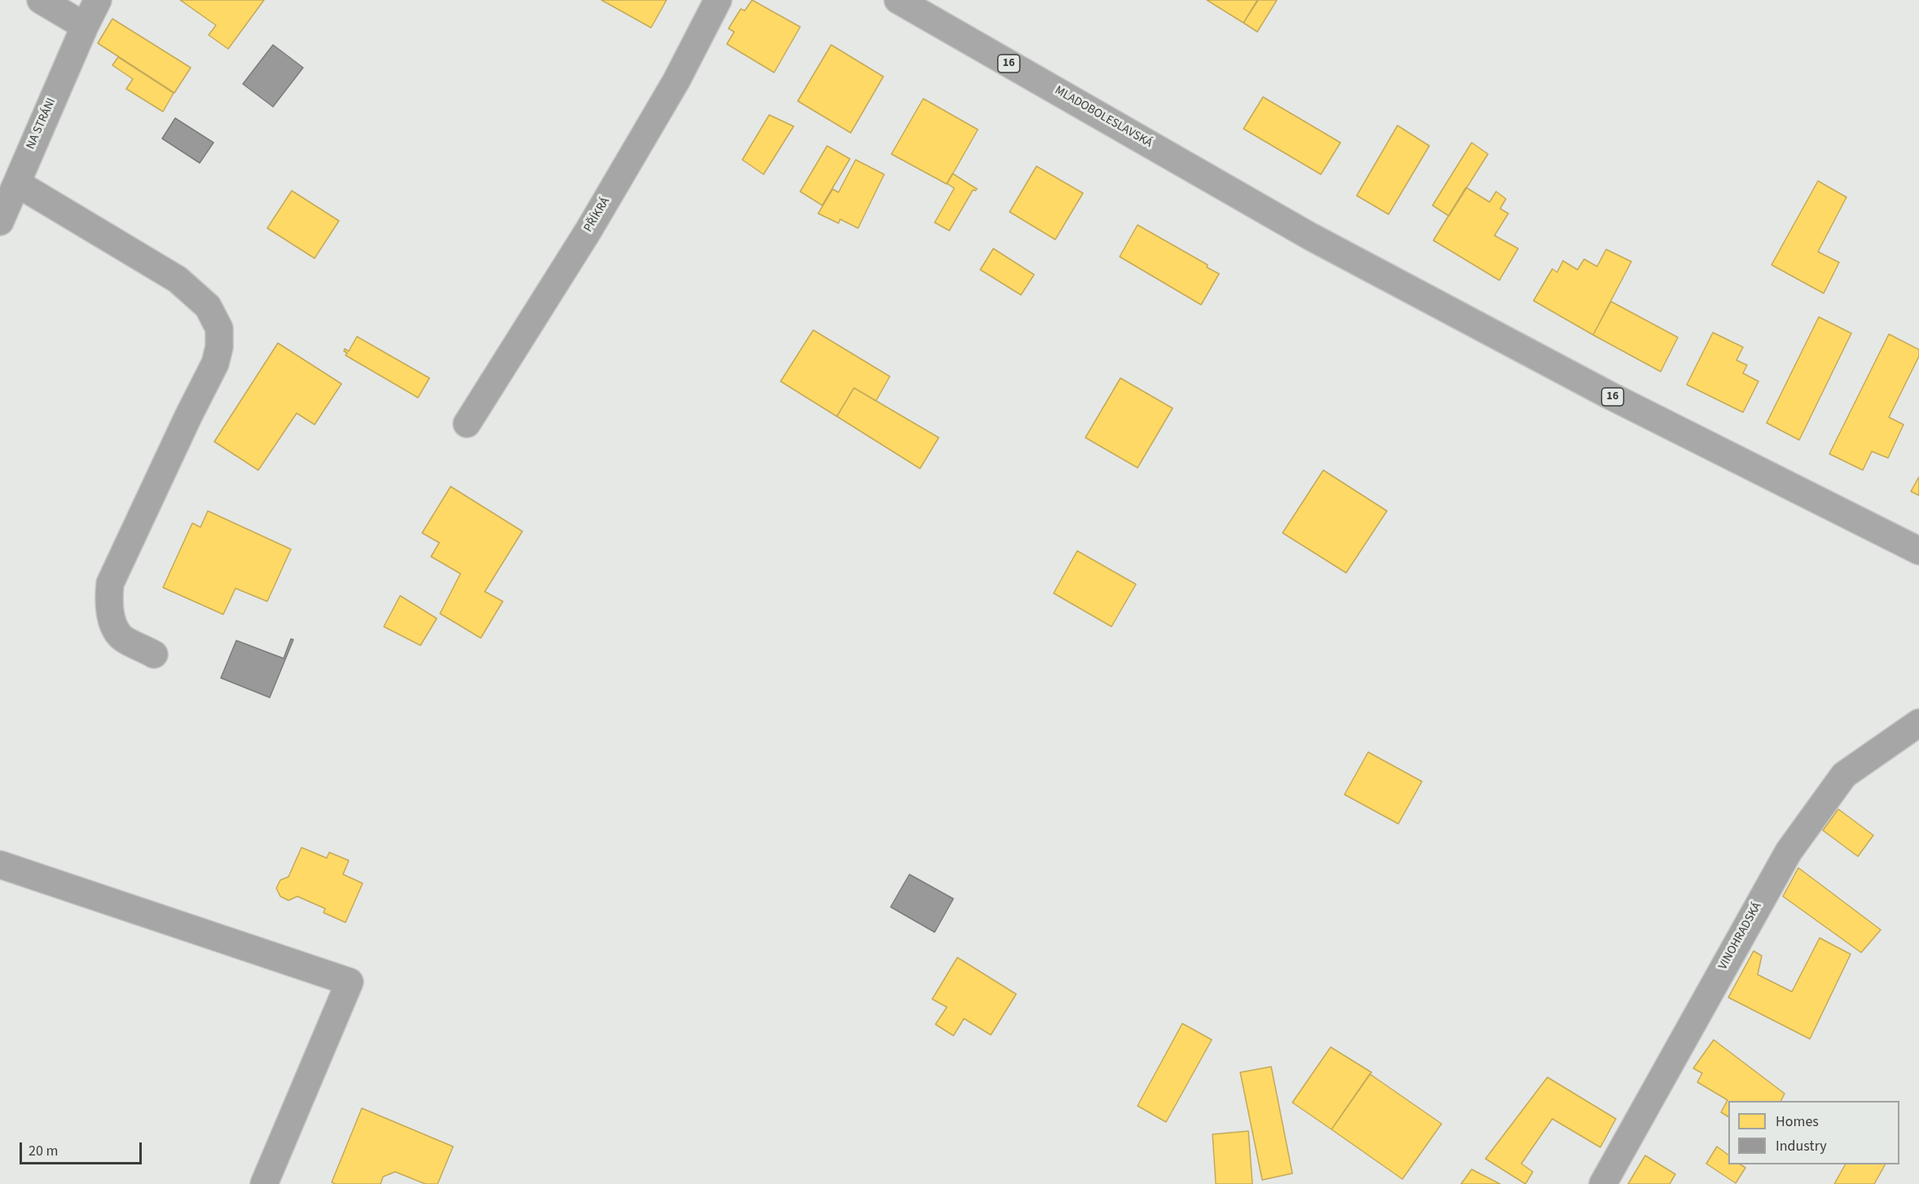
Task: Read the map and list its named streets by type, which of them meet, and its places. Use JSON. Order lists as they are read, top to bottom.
{
  "streets": {
    "main road": ["16", "MLADOBOLESLAVSKÁ"],
    "street": ["NA STRÁNI", "PŘÍKRÁ", "VINOHRADSKÁ"]
  },
  "legend": ["Homes", "Industry"],
  "scale_bar": "20 m"
}
